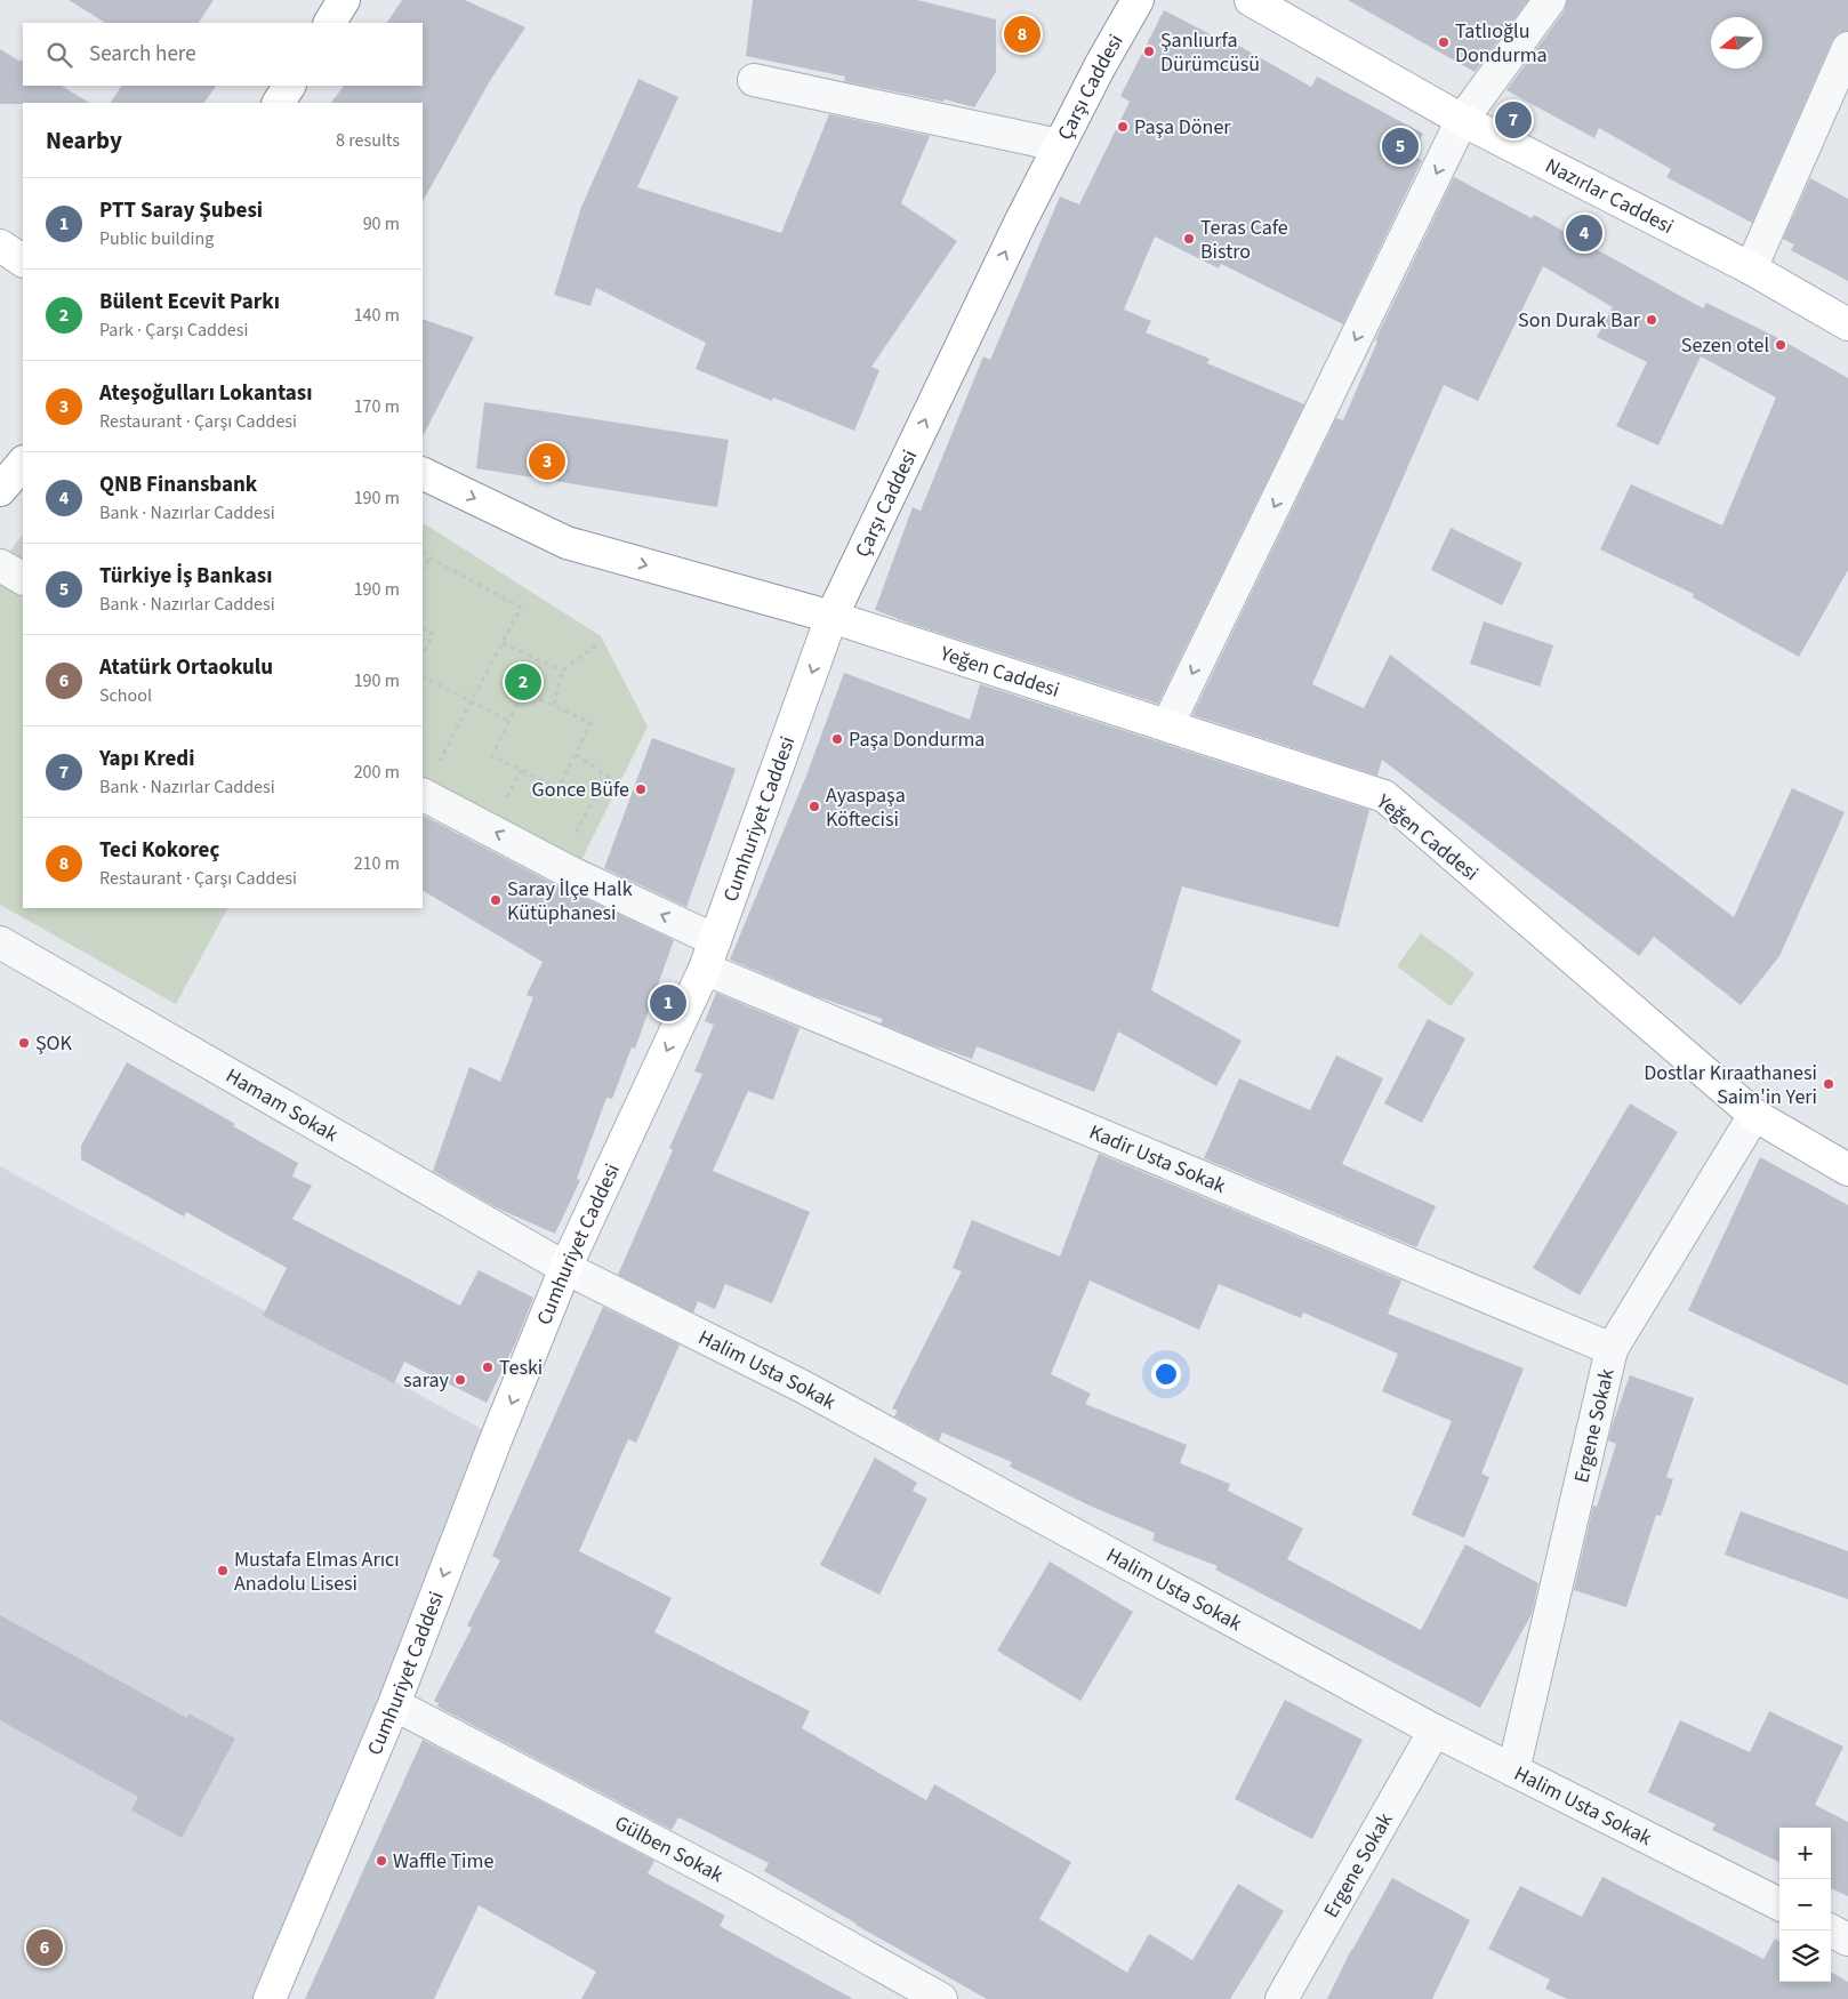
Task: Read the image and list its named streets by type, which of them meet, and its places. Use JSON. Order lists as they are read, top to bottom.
{
  "streets": {
    "main road": [
      "Çarşı Caddesi",
      "Nazırlar Caddesi",
      "Yeğen Caddesi",
      "Cumhuriyet Caddesi"
    ],
    "street": [
      "Hamam Sokak",
      "Kadir Usta Sokak",
      "Halim Usta Sokak",
      "Ergene Sokak",
      "Gülben Sokak"
    ]
  },
  "crossings": [
    ["Çarşı Caddesi", "Yeğen Caddesi"],
    ["Çarşı Caddesi", "Cumhuriyet Caddesi"],
    ["Yeğen Caddesi", "Cumhuriyet Caddesi"],
    ["Yeğen Caddesi", "Ergene Sokak"],
    ["Cumhuriyet Caddesi", "Hamam Sokak"],
    ["Cumhuriyet Caddesi", "Kadir Usta Sokak"],
    ["Cumhuriyet Caddesi", "Halim Usta Sokak"],
    ["Cumhuriyet Caddesi", "Gülben Sokak"],
    ["Hamam Sokak", "Halim Usta Sokak"],
    ["Kadir Usta Sokak", "Ergene Sokak"],
    ["Halim Usta Sokak", "Ergene Sokak"]
  ],
  "one_way": ["Çarşı Caddesi", "Cumhuriyet Caddesi"],
  "places": [
    "Tatlıoğlu Dondurma",
    "Şanlıurfa Dürümcüsü",
    "Paşa Döner",
    "Teras Cafe Bistro",
    "Son Durak Bar",
    "Sezen otel",
    "Paşa Dondurma",
    "Gonce Büfe",
    "Ayaspaşa Köftecisi",
    "Saray İlçe Halk Kütüphanesi",
    "ŞOK",
    "Dostlar Kıraathanesi Saim'in Yeri",
    "Teski",
    "saray",
    "Mustafa Elmas Arıcı Anadolu Lisesi",
    "Waffle Time"
  ],
  "north": "left",
  "page": {
    "pins": [
      "8",
      "7",
      "5",
      "4",
      "3",
      "2",
      "1",
      "6"
    ],
    "search": "Search here",
    "heading": ["Nearby", "8 results"],
    "list": [
      {
        "mark": "1",
        "name": "PTT Saray Şubesi",
        "note": "Public building",
        "value": "90 m"
      },
      {
        "mark": "2",
        "name": "Bülent Ecevit Parkı",
        "note": "Park · Çarşı Caddesi",
        "value": "140 m"
      },
      {
        "mark": "3",
        "name": "Ateşoğulları Lokantası",
        "note": "Restaurant · Çarşı Caddesi",
        "value": "170 m"
      },
      {
        "mark": "4",
        "name": "QNB Finansbank",
        "note": "Bank · Nazırlar Caddesi",
        "value": "190 m"
      },
      {
        "mark": "5",
        "name": "Türkiye İş Bankası",
        "note": "Bank · Nazırlar Caddesi",
        "value": "190 m"
      },
      {
        "mark": "6",
        "name": "Atatürk Ortaokulu",
        "note": "School",
        "value": "190 m"
      },
      {
        "mark": "7",
        "name": "Yapı Kredi",
        "note": "Bank · Nazırlar Caddesi",
        "value": "200 m"
      },
      {
        "mark": "8",
        "name": "Teci Kokoreç",
        "note": "Restaurant · Çarşı Caddesi",
        "value": "210 m"
      }
    ],
    "map_buttons": ["+", "−"]
  }
}
